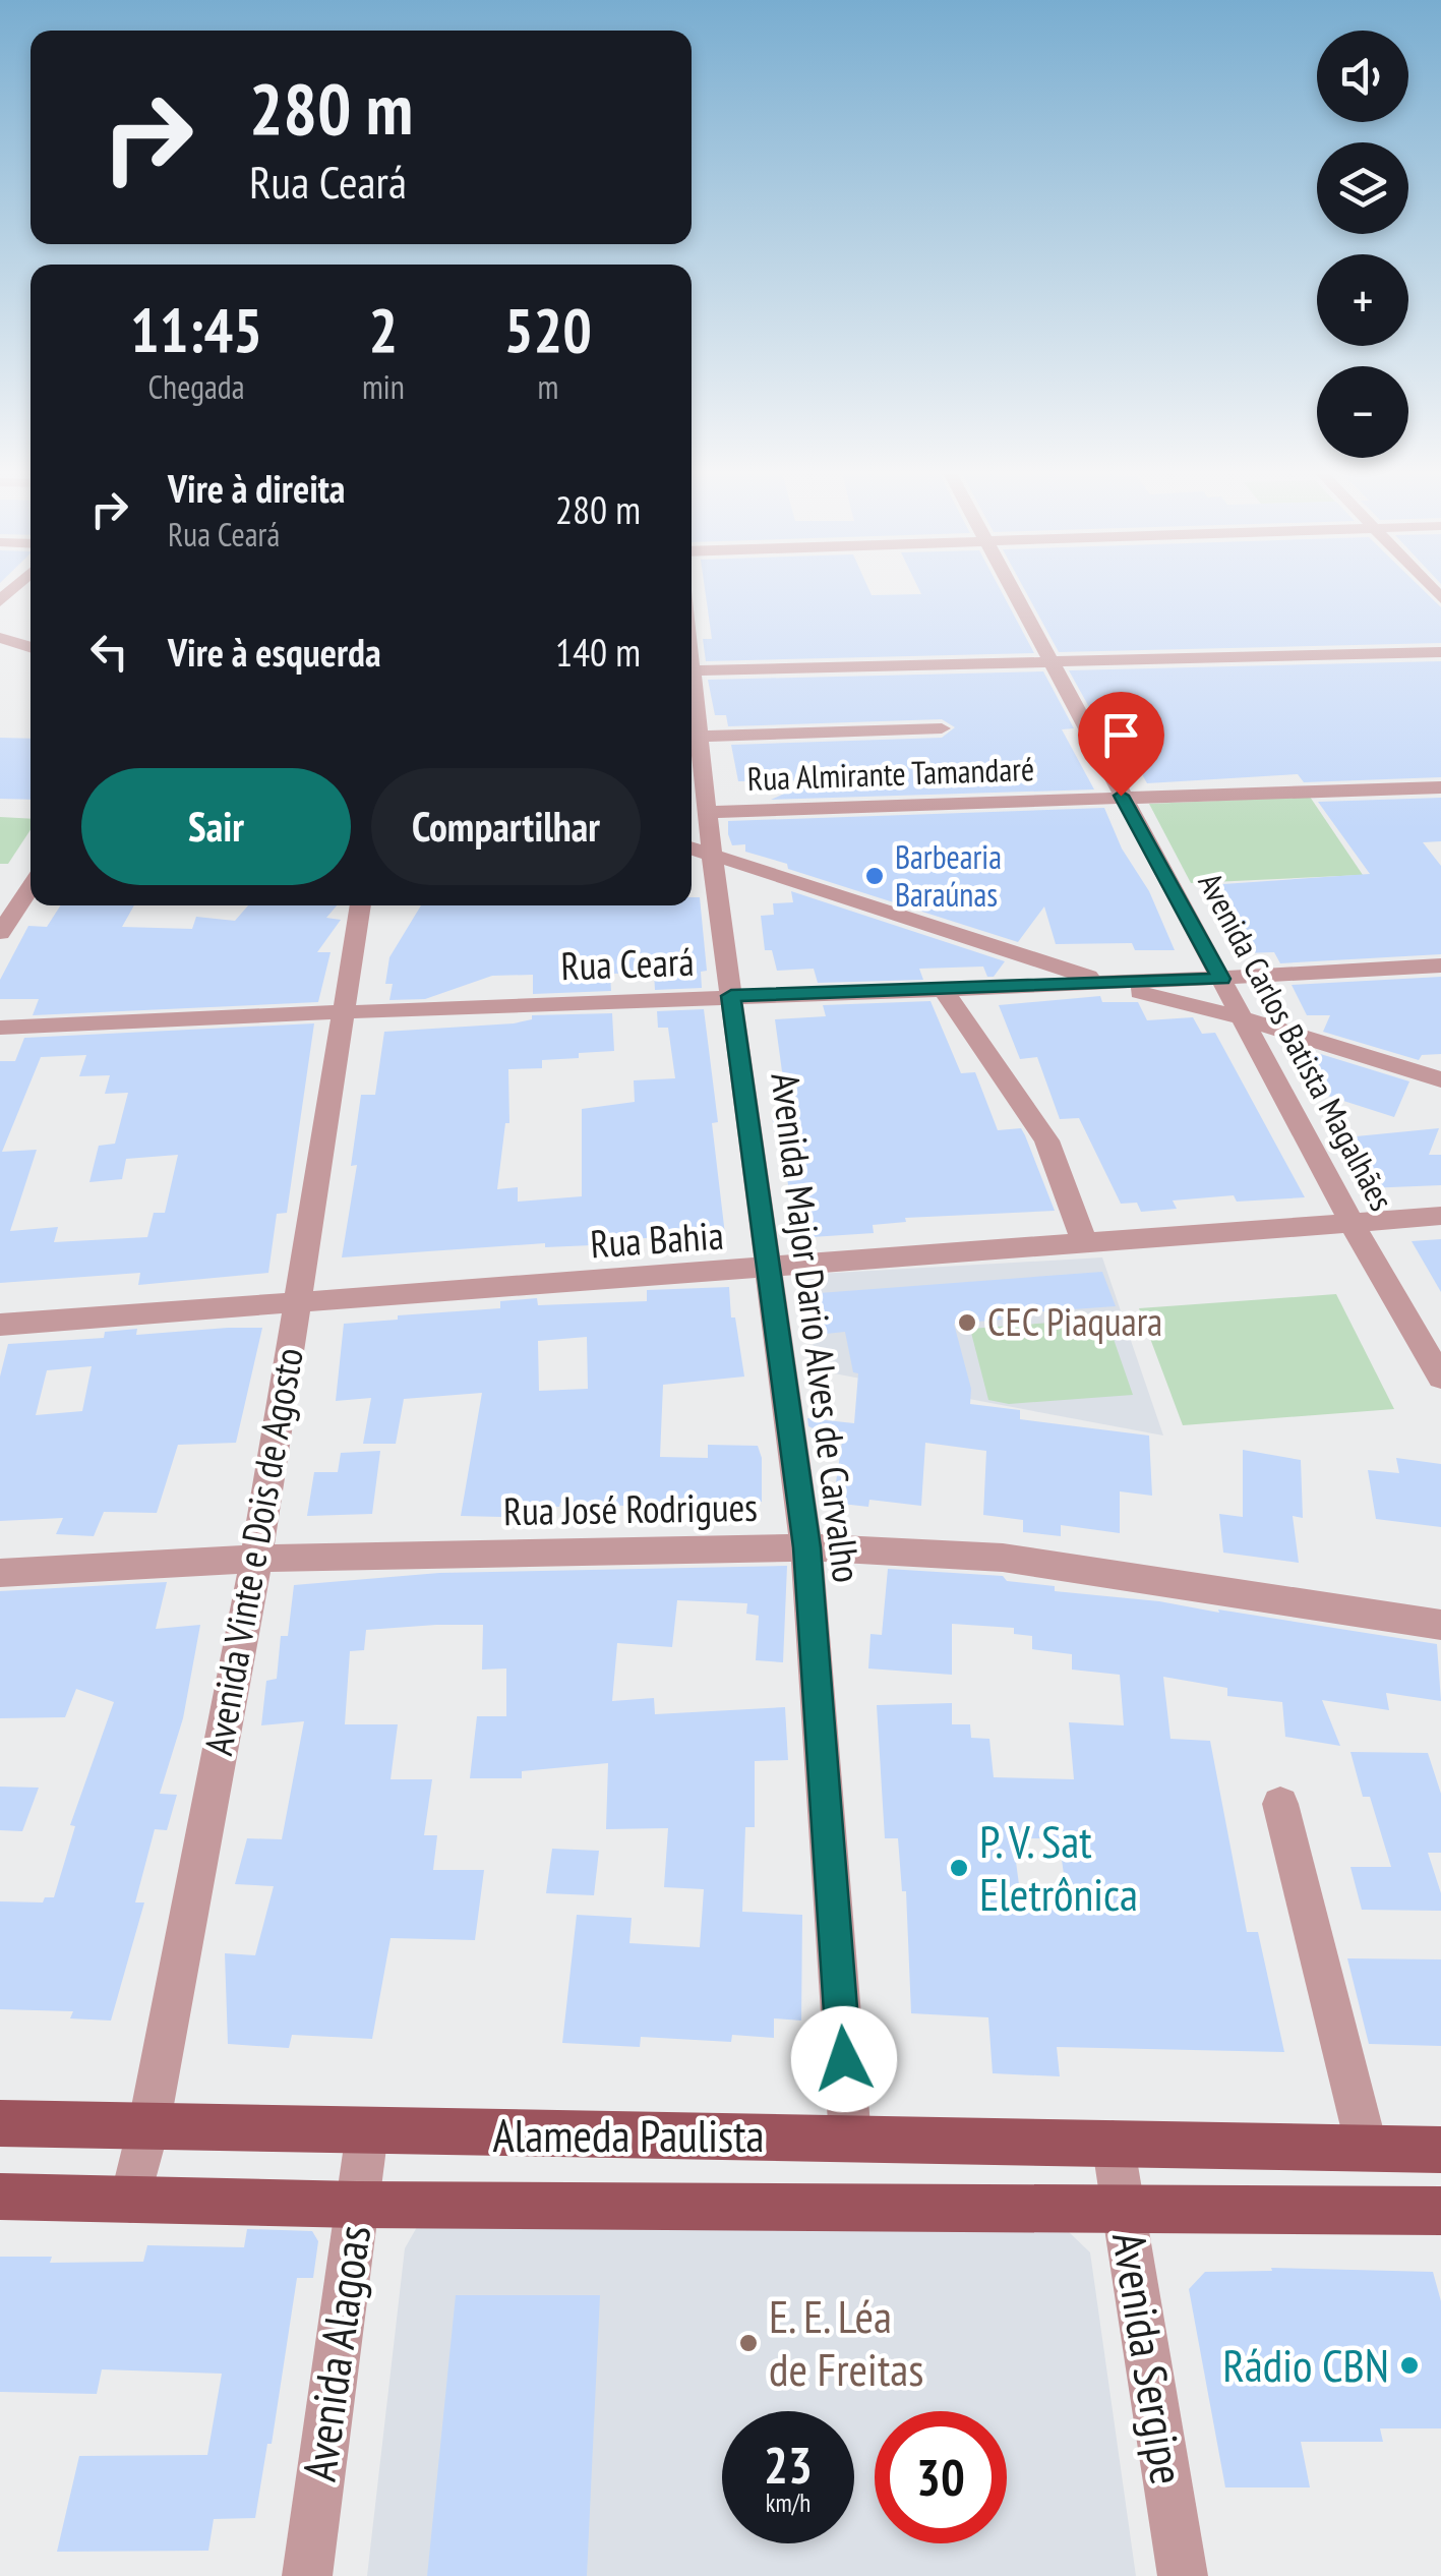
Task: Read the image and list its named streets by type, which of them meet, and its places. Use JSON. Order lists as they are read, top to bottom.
{
  "streets": {
    "main road": ["Alameda Paulista"],
    "street": [
      "Rua Almirante Tamandaré",
      "Rua Ceará",
      "Avenida Carlos Batista Magalhães",
      "Rua Bahia",
      "Avenida Major Dario Alves de Carvalho",
      "Rua José Rodrigues",
      "Avenida Vinte e Dois de Agosto",
      "Avenida Alagoas",
      "Avenida Sergipe"
    ]
  },
  "crossings": [
    ["Rua Almirante Tamandaré", "Avenida Carlos Batista Magalhães"],
    ["Rua Almirante Tamandaré", "Avenida Major Dario Alves de Carvalho"],
    ["Rua Ceará", "Avenida Carlos Batista Magalhães"],
    ["Rua Ceará", "Avenida Major Dario Alves de Carvalho"],
    ["Rua Ceará", "Avenida Vinte e Dois de Agosto"],
    ["Avenida Carlos Batista Magalhães", "Rua Bahia"],
    ["Rua Bahia", "Avenida Major Dario Alves de Carvalho"],
    ["Rua Bahia", "Avenida Vinte e Dois de Agosto"],
    ["Avenida Major Dario Alves de Carvalho", "Rua José Rodrigues"],
    ["Avenida Major Dario Alves de Carvalho", "Alameda Paulista"],
    ["Rua José Rodrigues", "Avenida Vinte e Dois de Agosto"],
    ["Avenida Vinte e Dois de Agosto", "Alameda Paulista"],
    ["Alameda Paulista", "Avenida Alagoas"],
    ["Alameda Paulista", "Avenida Sergipe"]
  ],
  "places": [
    "Barbearia Baraúnas",
    "CEC Piaquara",
    "P. V. Sat Eletrônica",
    "E. E. Léa de Freitas",
    "Rádio CBN"
  ],
  "page": {
    "map_buttons": ["+", "−"],
    "turn": ["280 m", "Rua Ceará"],
    "eta": [
      "11:45",
      "Chegada",
      "2",
      "min",
      "520",
      "m"
    ],
    "list": [
      {
        "name": "Vire à direita",
        "note": "Rua Ceará",
        "value": "280 m"
      },
      {
        "name": "Vire à esquerda",
        "value": "140 m"
      }
    ],
    "buttons": ["Sair", "Compartilhar"],
    "speed": "23 km/h",
    "limit": "30"
  }
}
